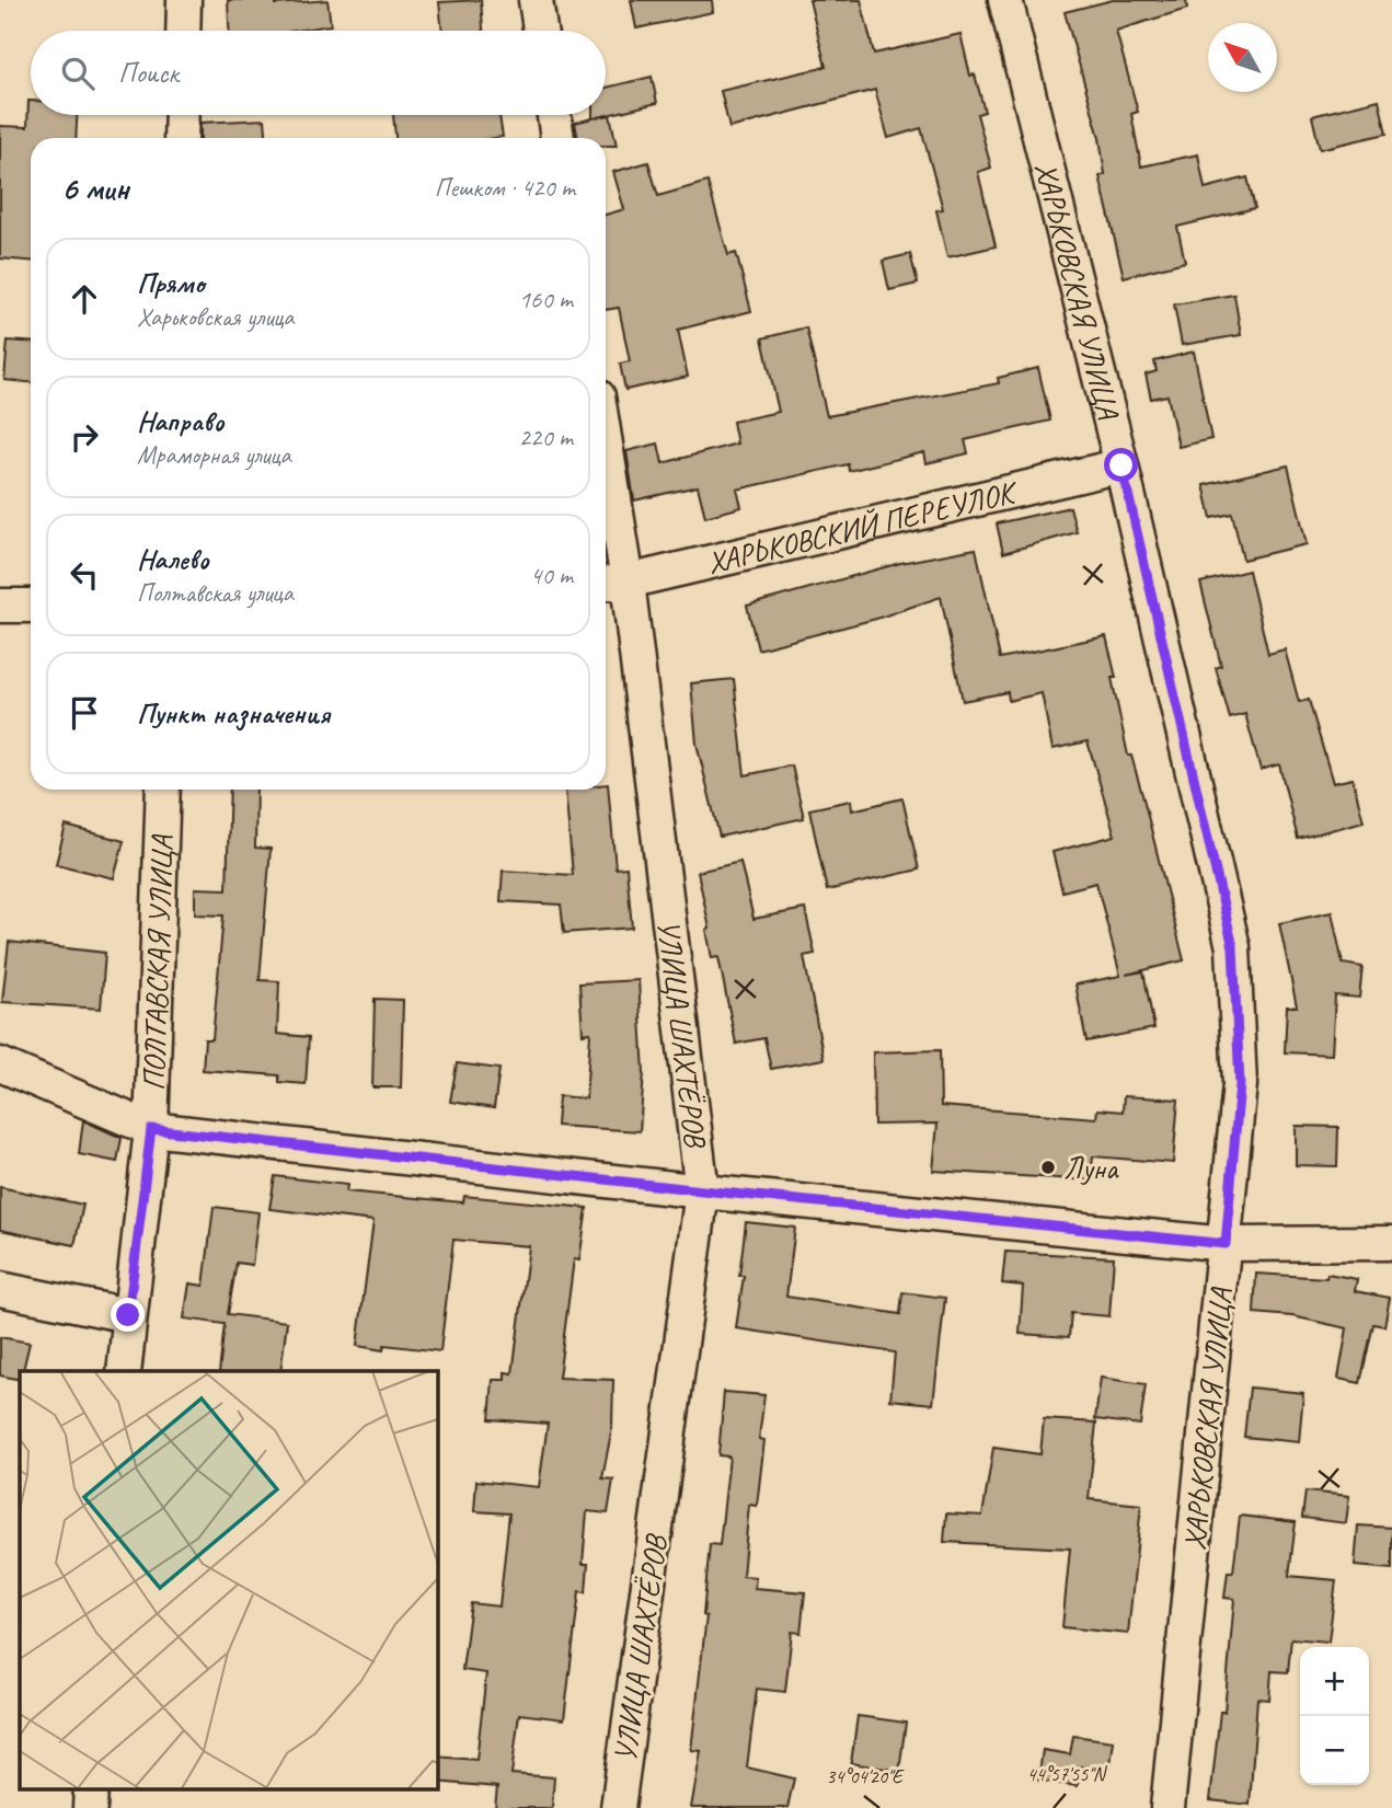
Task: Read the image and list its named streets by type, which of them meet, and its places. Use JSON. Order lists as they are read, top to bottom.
{
  "streets": {
    "street": [
      "ХАРЬКОВСКАЯ УЛИЦА",
      "ХАРЬКОВСКИЙ ПЕРЕУЛОК",
      "ПОЛТАВСКАЯ УЛИЦА",
      "УЛИЦА ШАХТЁРОВ"
    ]
  },
  "crossings": [
    ["ХАРЬКОВСКАЯ УЛИЦА", "ХАРЬКОВСКИЙ ПЕРЕУЛОК"],
    ["ХАРЬКОВСКИЙ ПЕРЕУЛОК", "УЛИЦА ШАХТЁРОВ"]
  ],
  "places": ["Луна"],
  "north": "top left",
  "page": {
    "search": "Поиск",
    "heading": ["6 мин", "Пешком · 420 m"],
    "list": [
      ["Прямо", "Харьковская улица", "160 m"],
      ["Направо", "Мраморная улица", "220 m"],
      ["Налево", "Полтавская улица", "40 m"],
      "Пункт назначения"
    ],
    "map_buttons": ["+", "−"]
  },
  "coordinates": ["44°57'55\"N", "34°04'20\"E"]
}
